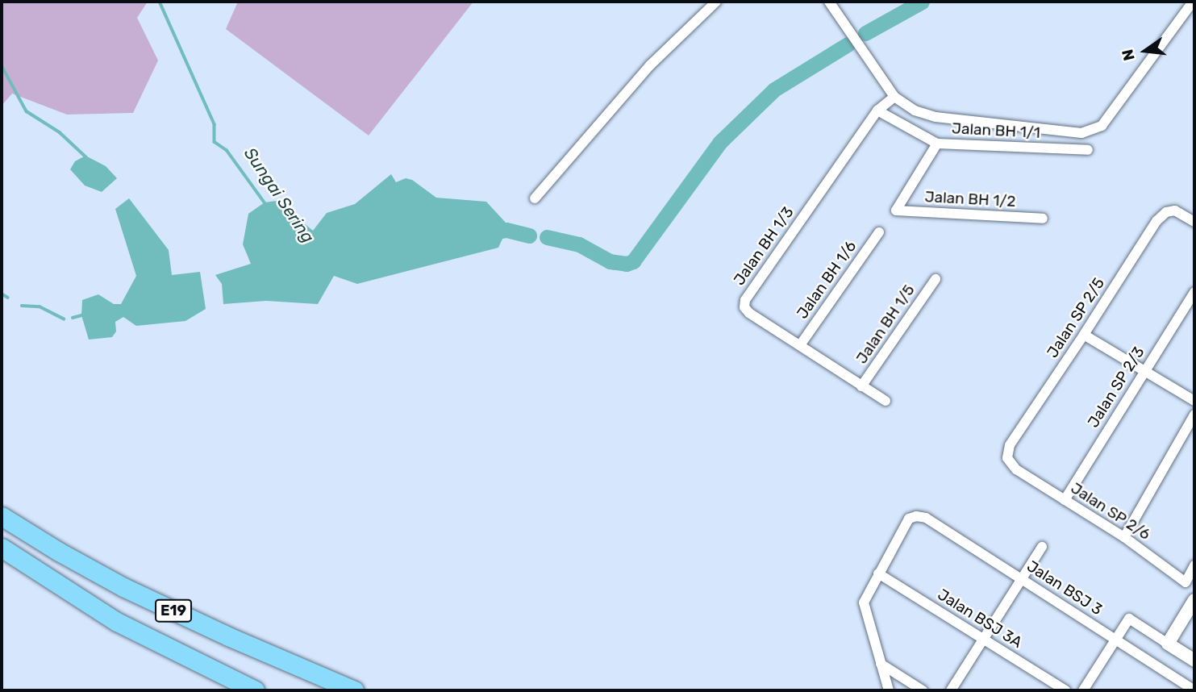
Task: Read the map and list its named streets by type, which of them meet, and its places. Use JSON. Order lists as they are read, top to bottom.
{
  "streets": {
    "highway": ["E19"],
    "street": [
      "Jalan BH 1/1",
      "Jalan BH 1/2",
      "Jalan BH 1/3",
      "Jalan BH 1/6",
      "Jalan SP 2/5",
      "Jalan BH 1/5",
      "Jalan SP 2/3",
      "Jalan SP 2/6",
      "Jalan BSJ 3",
      "Jalan BSJ 3A"
    ]
  },
  "crossings": [
    ["Jalan BH 1/1", "Jalan BH 1/2"],
    ["Jalan BH 1/1", "Jalan BH 1/3"],
    ["Jalan BH 1/3", "Jalan BH 1/6"],
    ["Jalan BH 1/3", "Jalan BH 1/5"],
    ["Jalan SP 2/5", "Jalan SP 2/6"],
    ["Jalan SP 2/3", "Jalan SP 2/6"],
    ["Jalan BSJ 3", "Jalan BSJ 3A"]
  ],
  "water": ["Sungai Sering"],
  "north": "left"
}
